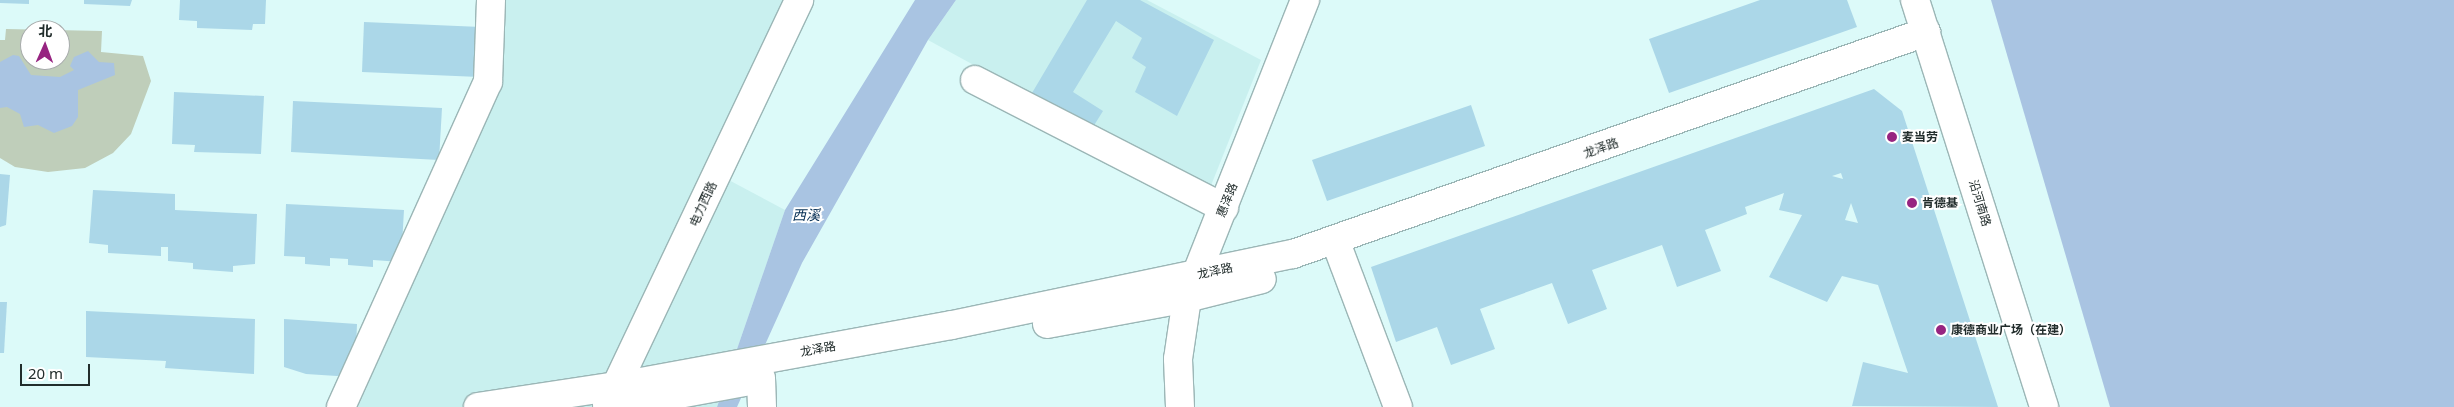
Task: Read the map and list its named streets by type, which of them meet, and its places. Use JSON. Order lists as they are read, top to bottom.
{
  "streets": {
    "main road": [
      "龙泽路",
      "惠泽路",
      "沿河南路",
      "电力西路"
    ]
  },
  "crossings": [
    ["龙泽路", "惠泽路"],
    ["龙泽路", "沿河南路"],
    ["龙泽路", "电力西路"]
  ],
  "water": ["西溪"],
  "places": ["麦当劳", "肯德基", "康德商业广场（在建）"],
  "scale_bar": "20 m",
  "north": "top"
}
